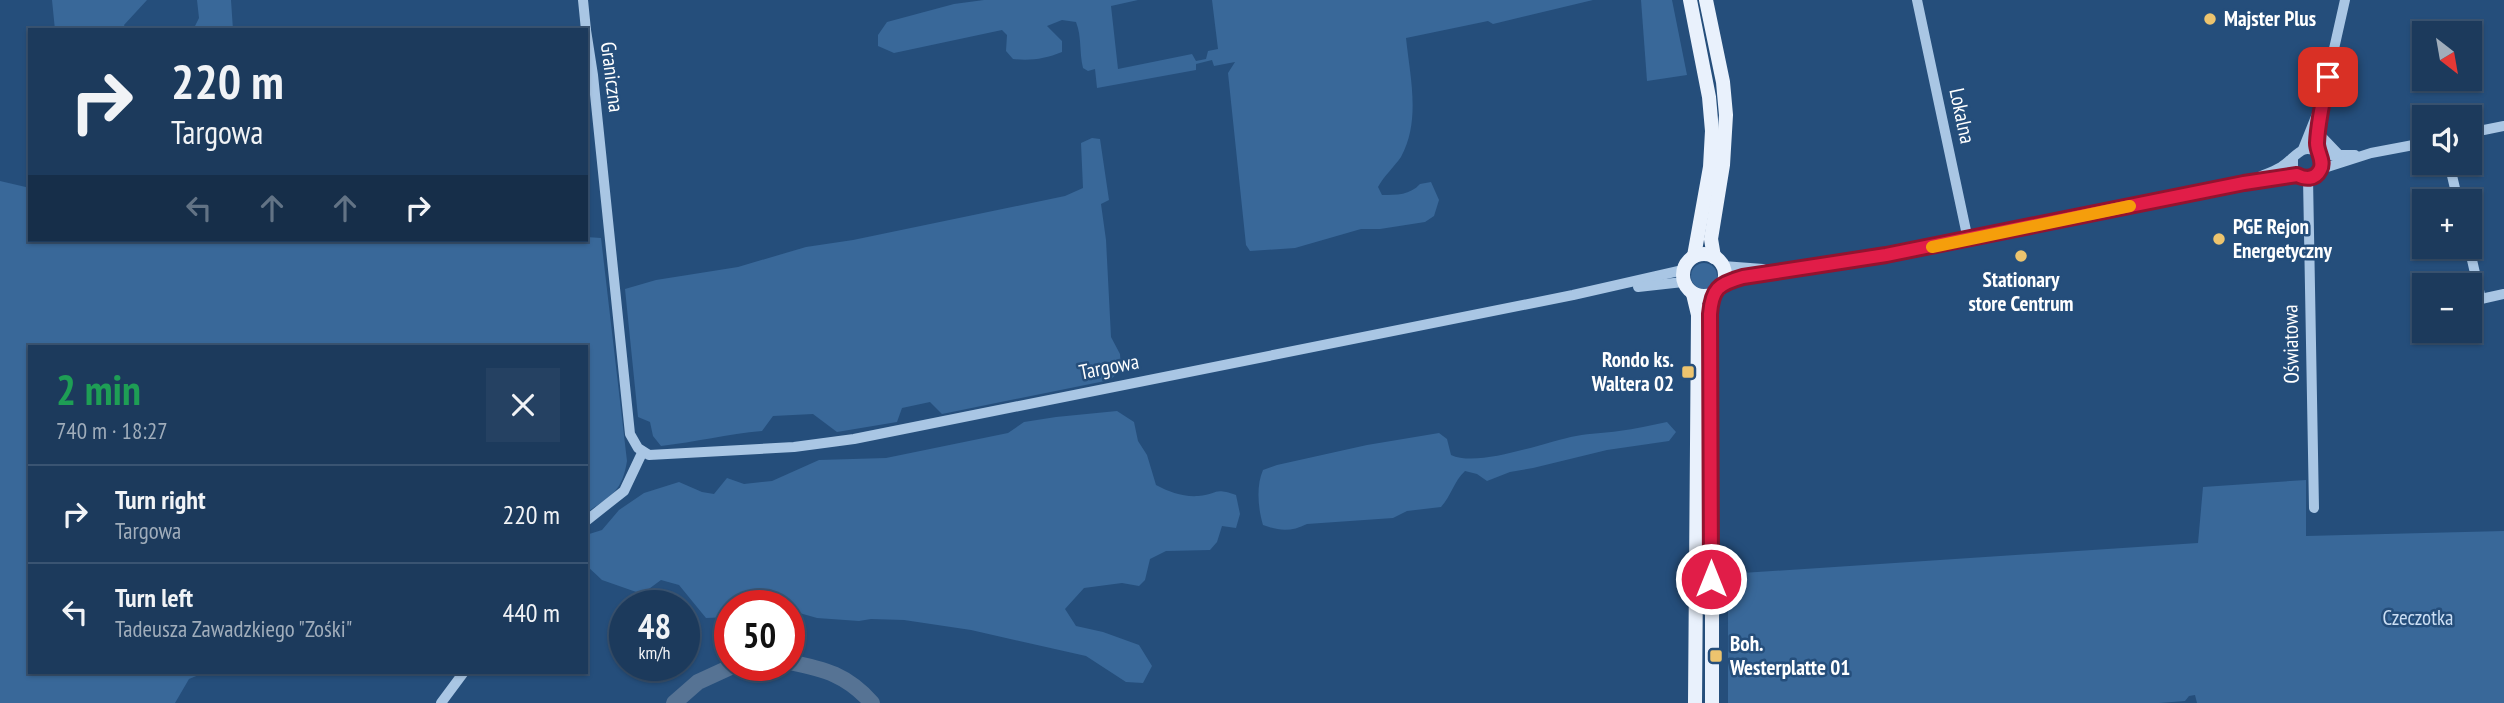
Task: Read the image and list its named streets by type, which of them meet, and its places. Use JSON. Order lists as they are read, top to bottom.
{
  "streets": {
    "street": [
      "Graniczna",
      "Lokalna",
      "Oświatowa",
      "Targowa"
    ]
  },
  "crossings": [
    ["Graniczna", "Targowa"]
  ],
  "parks": ["Czeczotka"],
  "places": {
    "other": ["Majster Plus", "PGE Rejon Energetyczny", "Stationary store Centrum"],
    "transit": ["Rondo ks. Waltera 02", "Boh. Westerplatte 01"]
  },
  "north": "bottom right",
  "page": {
    "map_buttons": ["+", "−"],
    "turn": ["220 m", "Targowa"],
    "heading": ["2 min", "740 m · 18:27"],
    "list": [
      {
        "name": "Turn right",
        "note": "Targowa",
        "value": "220 m"
      },
      {
        "name": "Turn left",
        "note": "Tadeusza Zawadzkiego \"Zośki\"",
        "value": "440 m"
      }
    ],
    "speed": "48 km/h",
    "limit": "50"
  }
}
